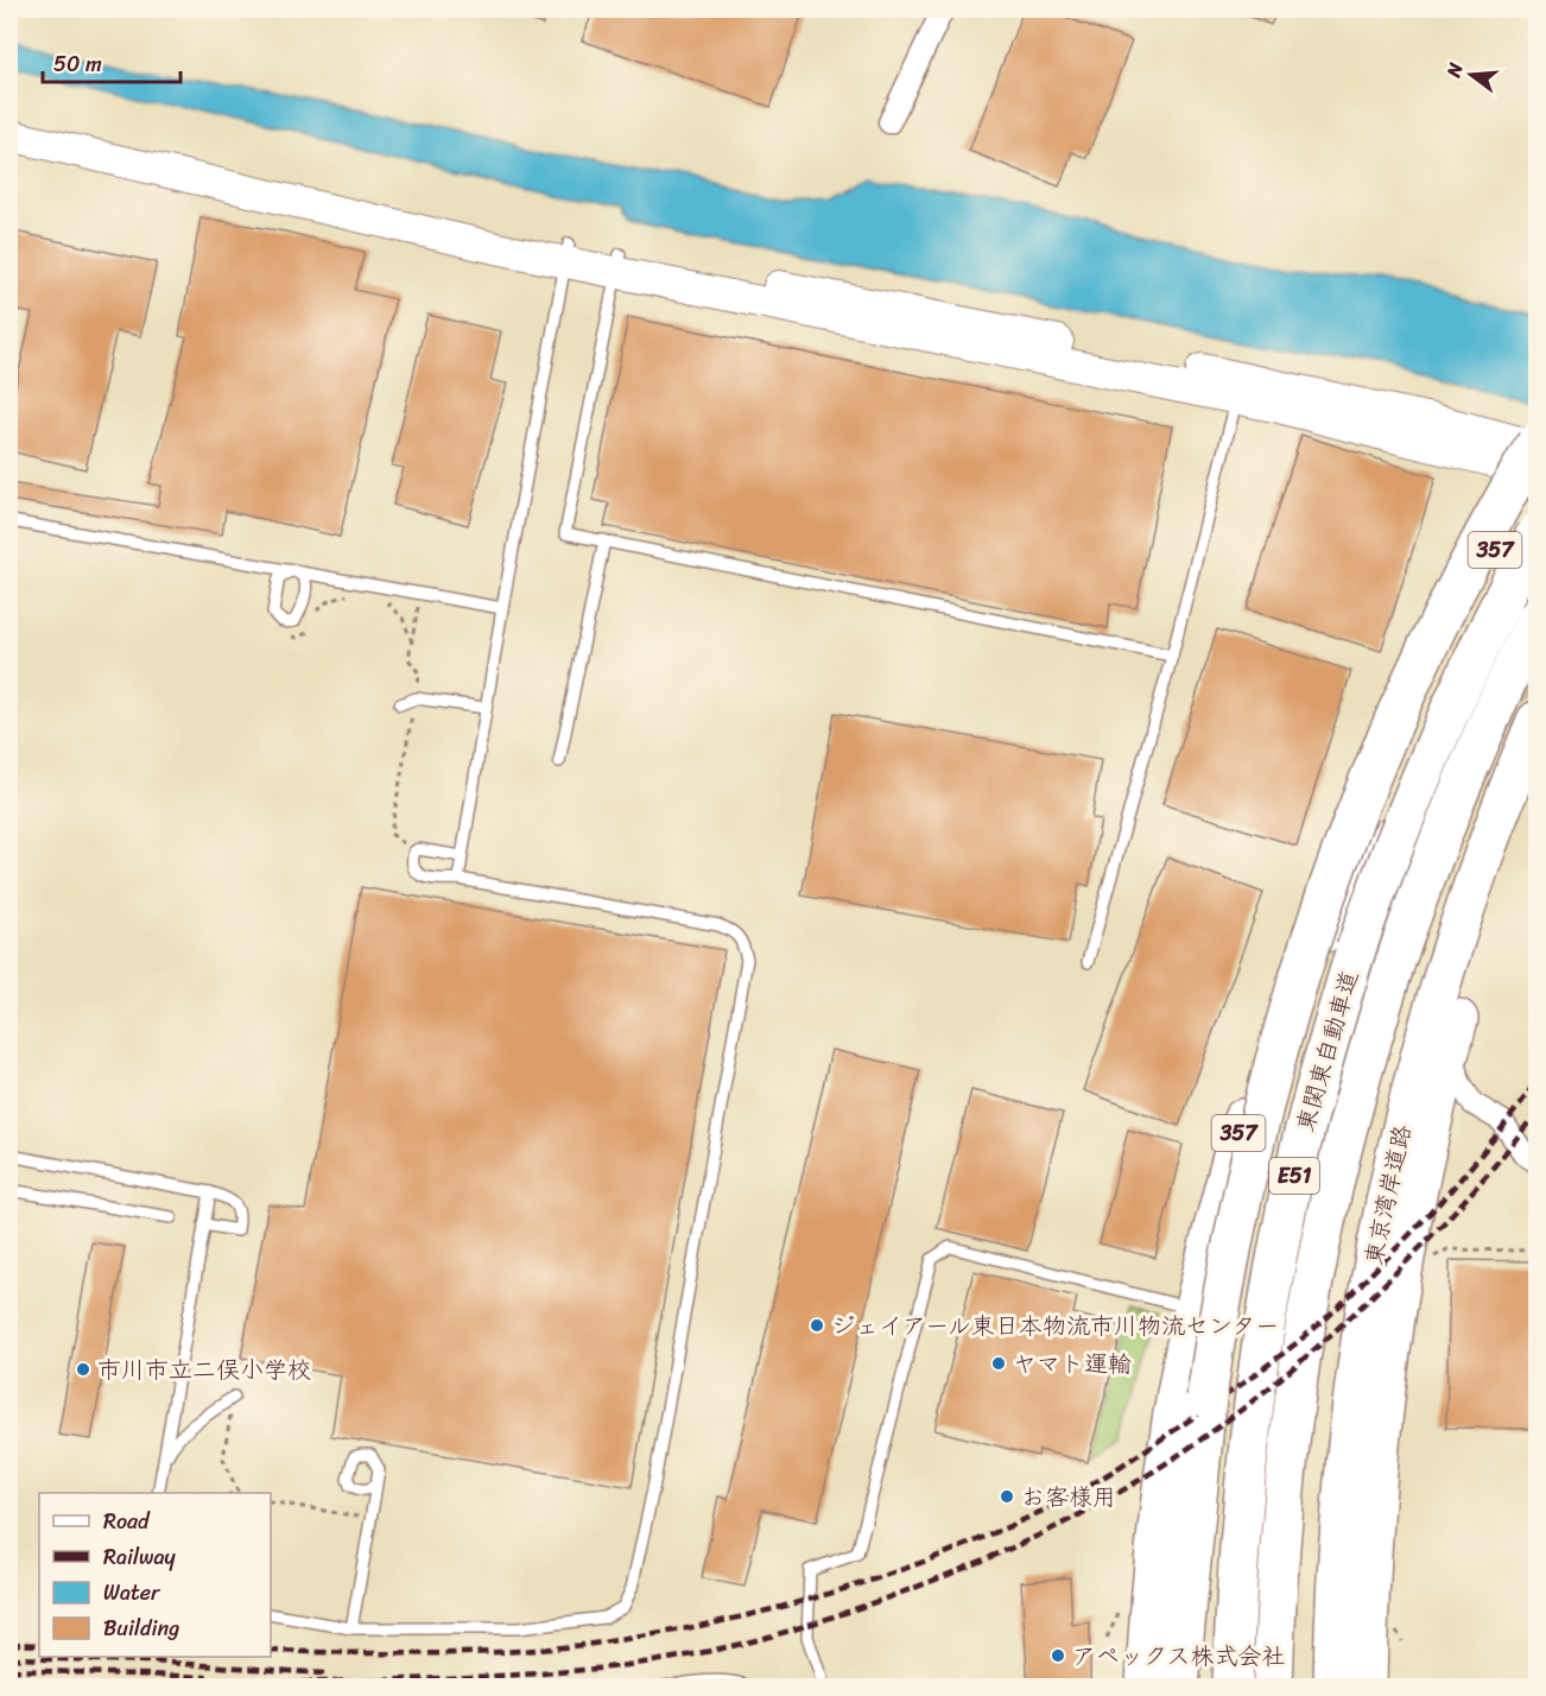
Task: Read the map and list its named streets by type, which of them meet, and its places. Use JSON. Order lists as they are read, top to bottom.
{
  "streets": {
    "highway": [
      "357",
      "東関東自動車道",
      "E51",
      "東京湾岸道路"
    ]
  },
  "places": [
    "ジェイアール東日本物流市川物流センター",
    "ヤマト運輸",
    "市川市立二俣小学校",
    "お客様用",
    "アペックス株式会社"
  ],
  "legend": [
    "Road",
    "Railway",
    "Water",
    "Building"
  ],
  "scale_bar": "50 m",
  "north": "left"
}
